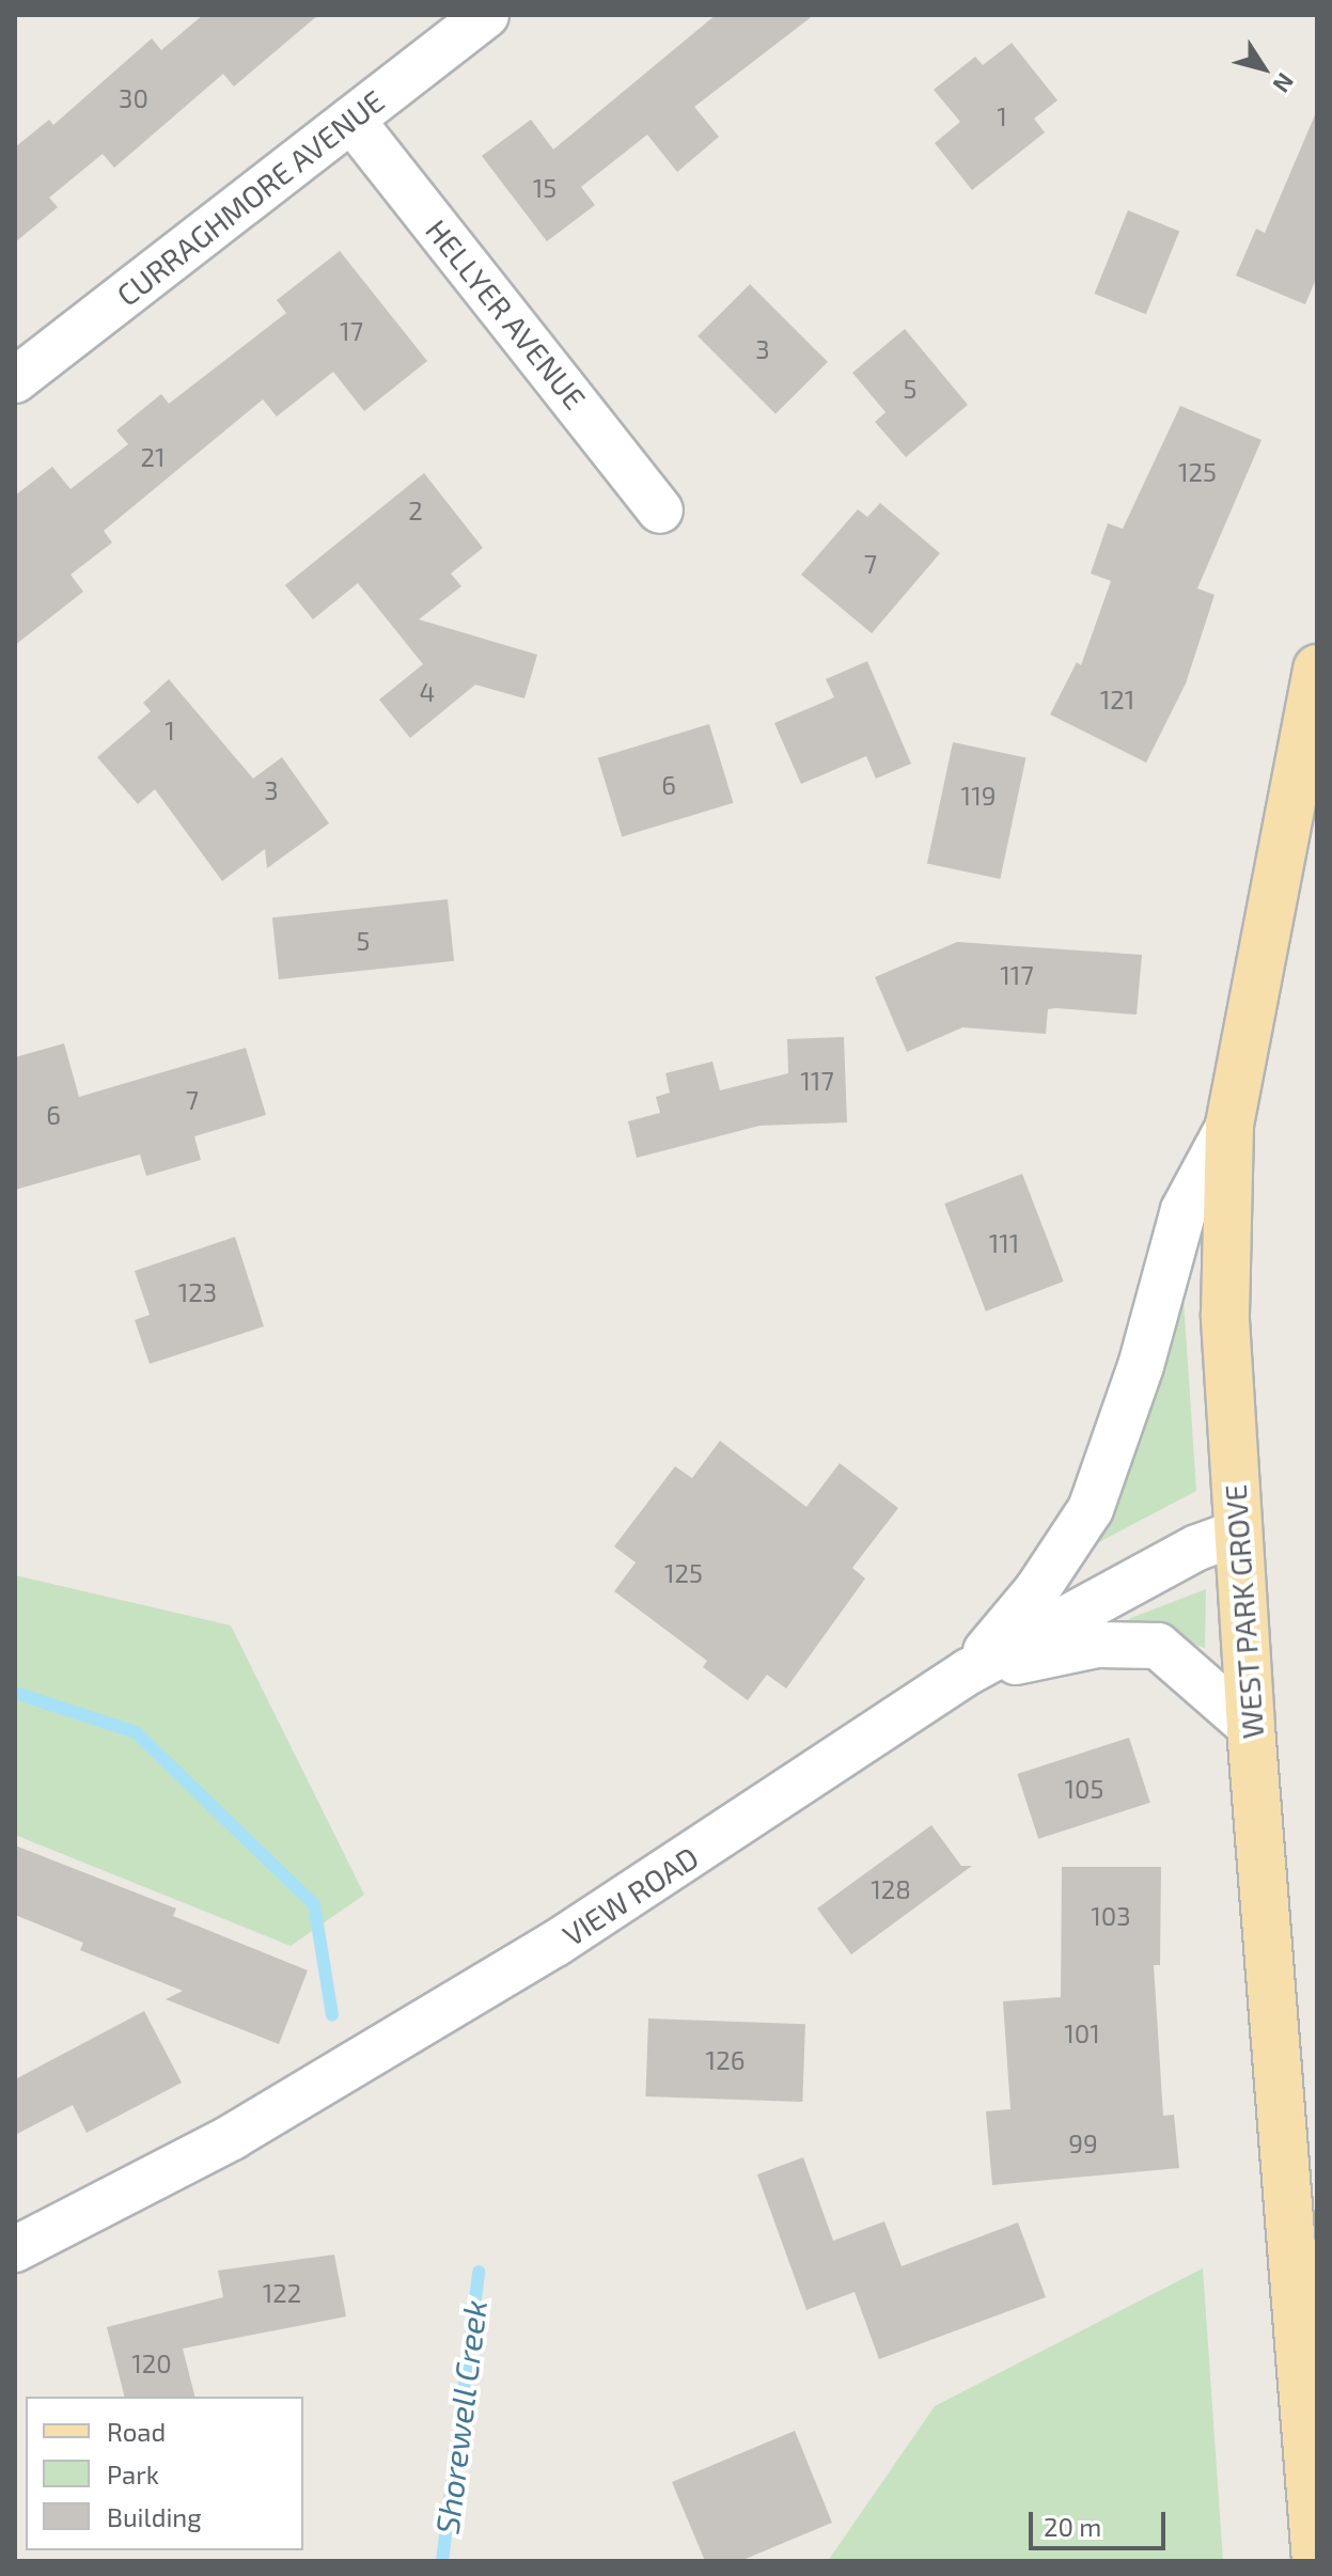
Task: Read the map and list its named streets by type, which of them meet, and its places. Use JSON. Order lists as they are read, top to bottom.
{
  "streets": {
    "main road": ["WEST PARK GROVE"],
    "street": ["CURRAGHMORE AVENUE", "HELLYER AVENUE", "VIEW ROAD"]
  },
  "crossings": [
    ["CURRAGHMORE AVENUE", "HELLYER AVENUE"],
    ["WEST PARK GROVE", "VIEW ROAD"]
  ],
  "water": ["Shorewell Creek"],
  "house_numbers": [
    "30",
    "1",
    "15",
    "17",
    "3",
    "5",
    "21",
    "125",
    "2",
    "7",
    "4",
    "121",
    "1",
    "6",
    "3",
    "119",
    "5",
    "117",
    "117",
    "7",
    "6",
    "111",
    "123",
    "125",
    "105",
    "128",
    "103",
    "101",
    "126",
    "99",
    "122",
    "120"
  ],
  "legend": ["Road", "Park", "Building"],
  "scale_bar": "20 m",
  "north": "bottom right"
}
